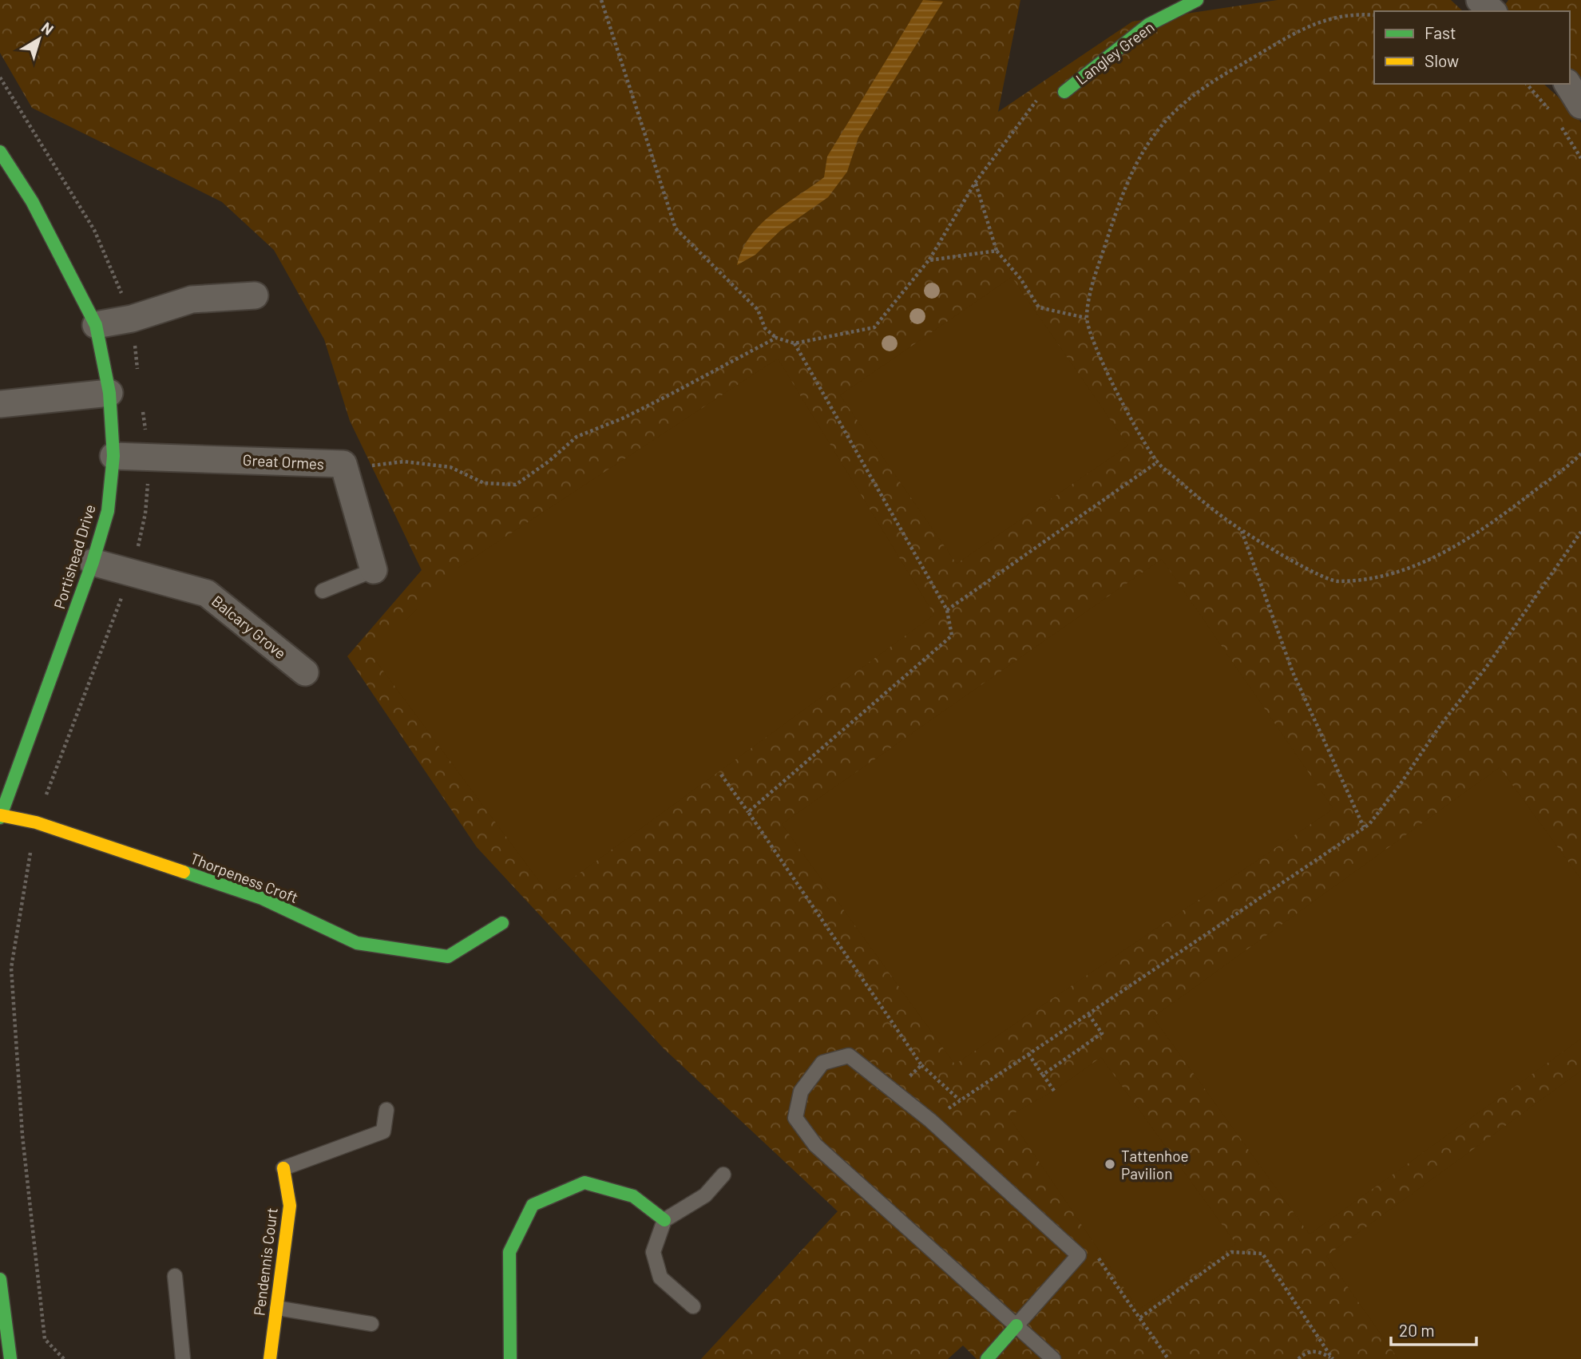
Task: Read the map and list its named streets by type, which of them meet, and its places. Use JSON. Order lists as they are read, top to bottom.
{
  "streets": {
    "street": [
      "Langley Green",
      "Great Ormes",
      "Portishead Drive",
      "Balcary Grove",
      "Thorpeness Croft",
      "Pendennis Court"
    ]
  },
  "crossings": [
    ["Great Ormes", "Portishead Drive"],
    ["Portishead Drive", "Balcary Grove"],
    ["Portishead Drive", "Thorpeness Croft"]
  ],
  "places": ["Tattenhoe Pavilion"],
  "legend": ["Fast", "Slow"],
  "scale_bar": "20 m",
  "north": "top right"
}
